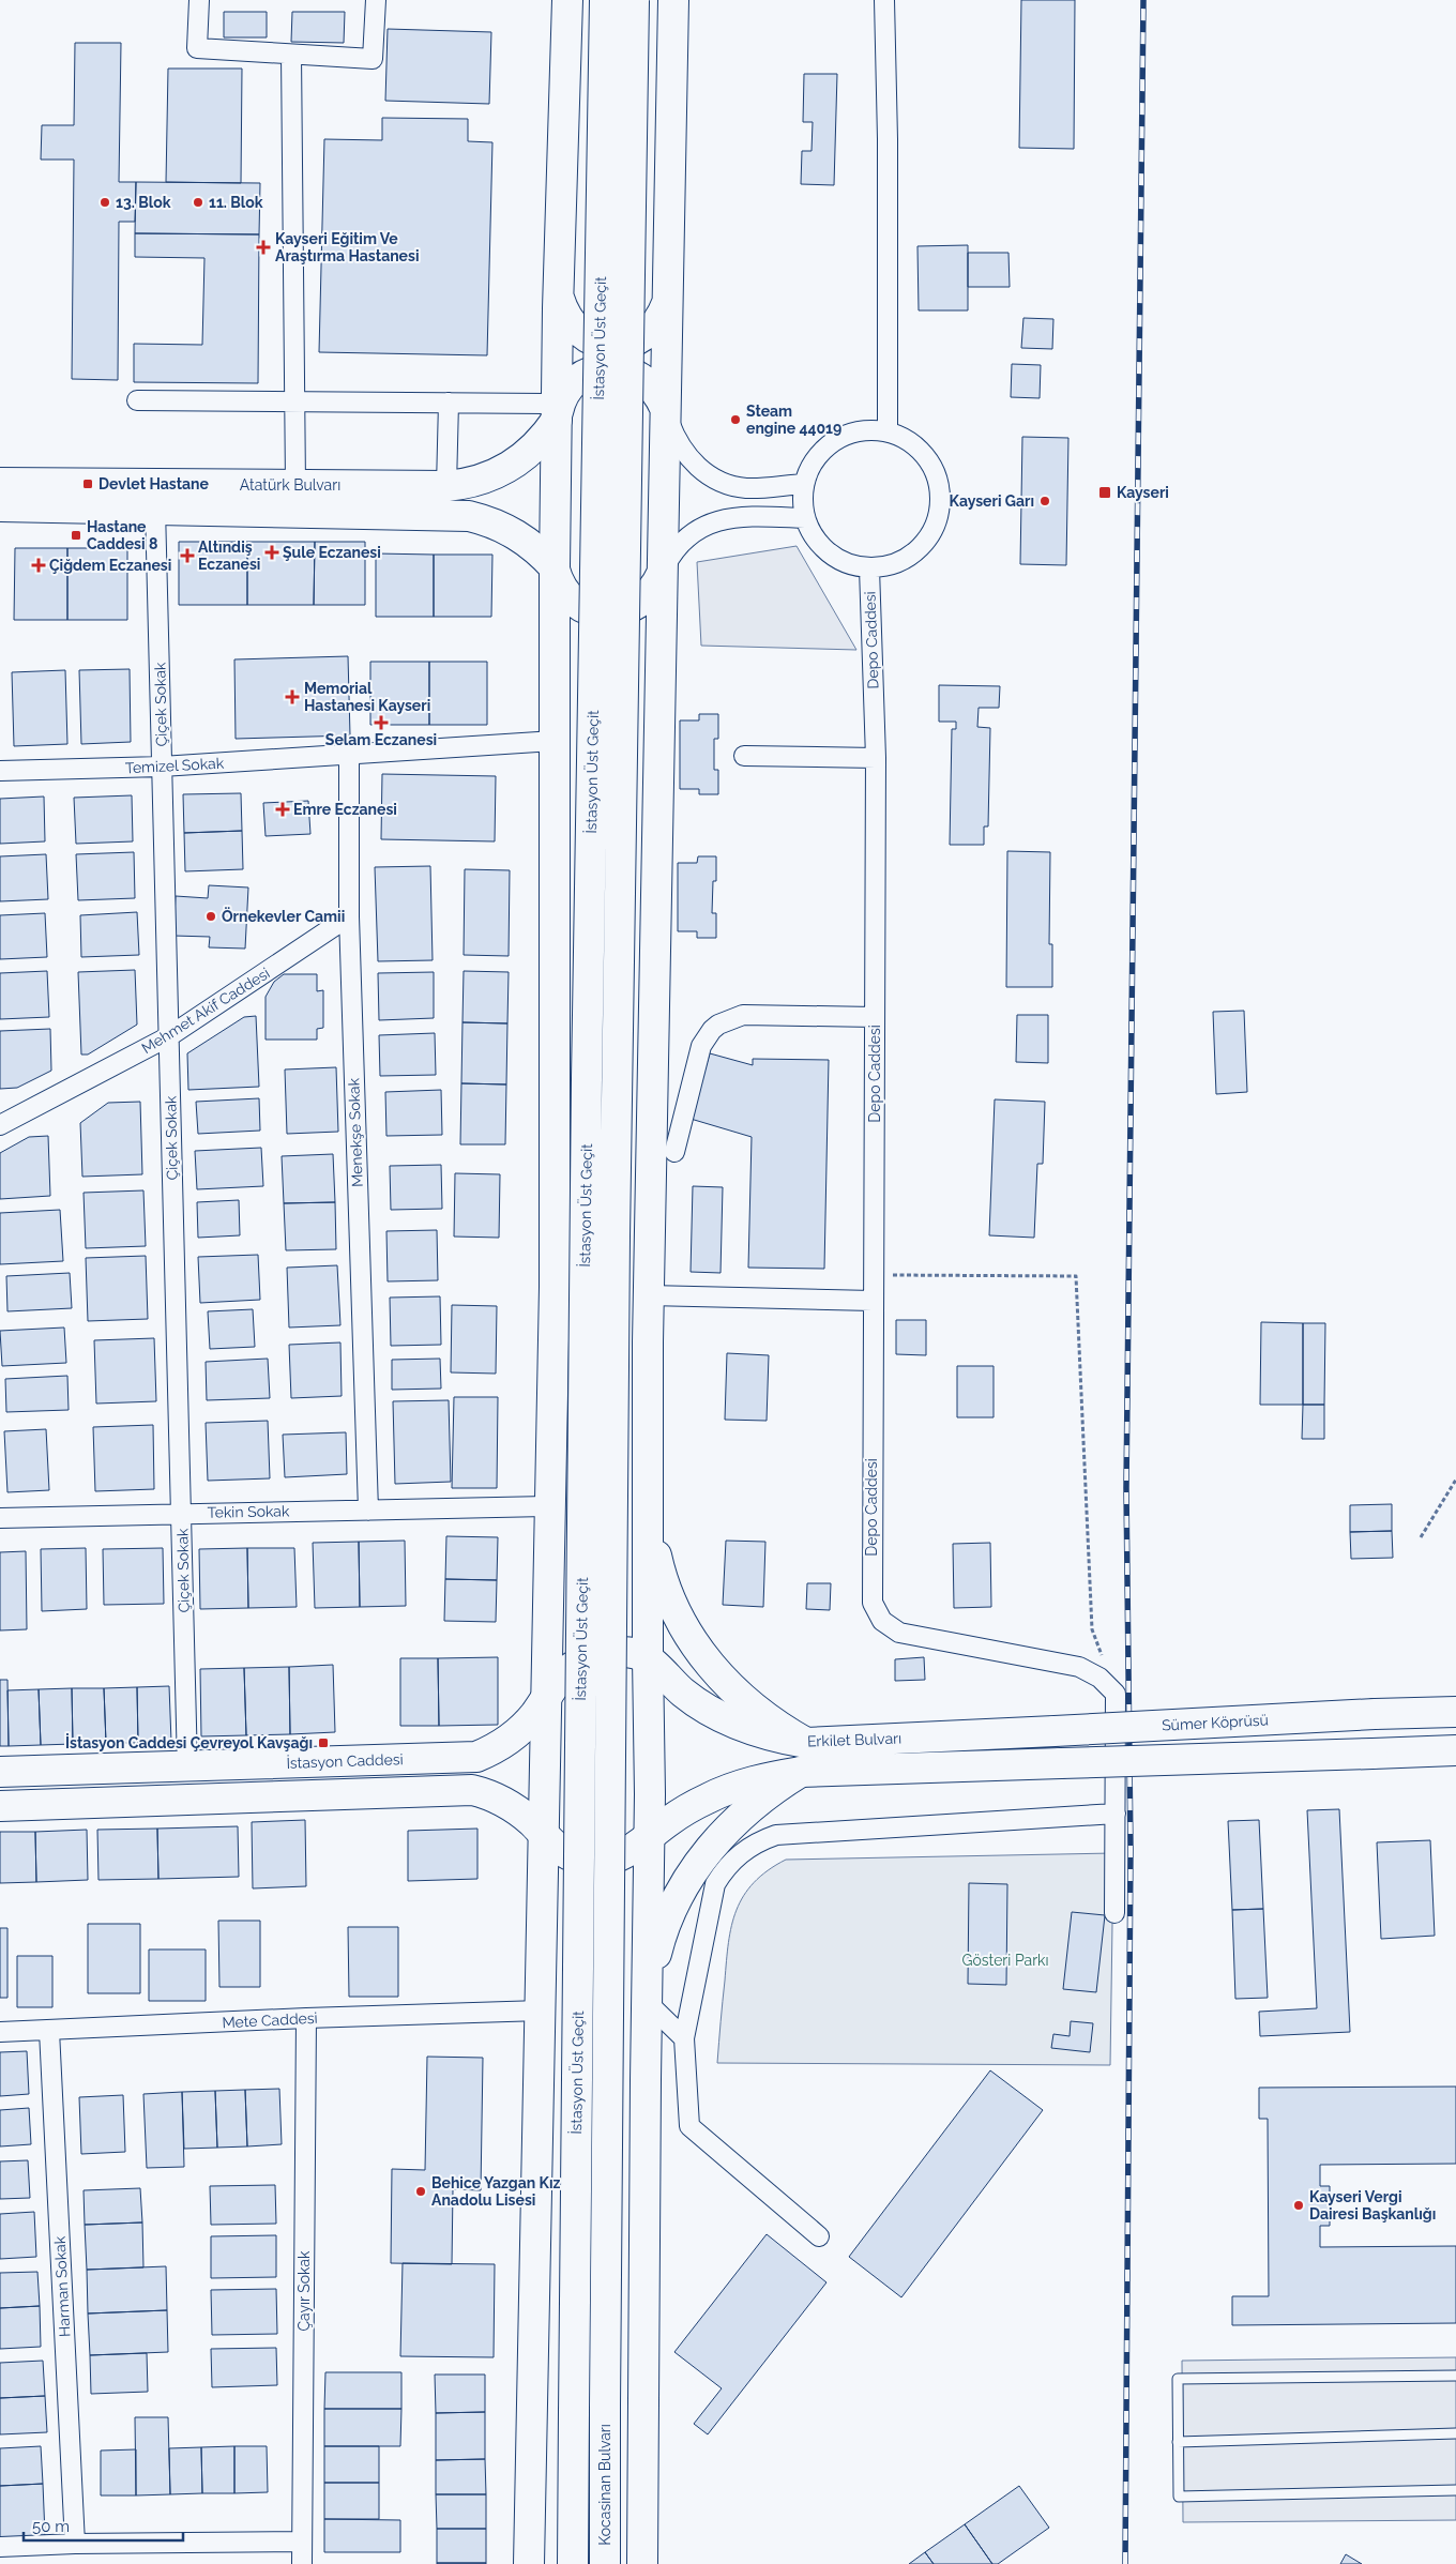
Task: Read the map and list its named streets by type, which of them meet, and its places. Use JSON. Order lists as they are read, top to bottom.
{
  "streets": {
    "main road": [
      "İstasyon Üst Geçit",
      "Atatürk Bulvarı",
      "Sümer Köprüsü",
      "Erkilet Bulvarı",
      "İstasyon Caddesi",
      "Kocasinan Bulvarı"
    ],
    "street": [
      "Depo Caddesi",
      "Çiçek Sokak",
      "Temizel Sokak",
      "Mehmet Akif Caddesi",
      "Menekşe Sokak",
      "Tekin Sokak",
      "Mete Caddesi",
      "Harman Sokak",
      "Çayır Sokak"
    ]
  },
  "crossings": [
    ["İstasyon Üst Geçit", "Kocasinan Bulvarı"],
    ["Atatürk Bulvarı", "Çiçek Sokak"],
    ["Çiçek Sokak", "Temizel Sokak"],
    ["Çiçek Sokak", "Mehmet Akif Caddesi"],
    ["Çiçek Sokak", "Tekin Sokak"],
    ["Çiçek Sokak", "İstasyon Caddesi"],
    ["Temizel Sokak", "Menekşe Sokak"],
    ["Mehmet Akif Caddesi", "Menekşe Sokak"],
    ["Menekşe Sokak", "Tekin Sokak"],
    ["Sümer Köprüsü", "Erkilet Bulvarı"],
    ["Erkilet Bulvarı", "İstasyon Caddesi"],
    ["Mete Caddesi", "Harman Sokak"],
    ["Mete Caddesi", "Çayır Sokak"]
  ],
  "parks": ["Gösteri Parkı"],
  "places": {
    "other": [
      "13. Blok",
      "11. Blok",
      "Steam engine 44019",
      "Kayseri Garı",
      "Örnekevler Camii",
      "Behice Yazgan Kız Anadolu Lisesi",
      "Kayseri Vergi Dairesi Başkanlığı"
    ],
    "health": [
      "Kayseri Eğitim Ve Araştırma Hastanesi",
      "Şule Eczanesi",
      "Altındiş Eczanesi",
      "Çiğdem Eczanesi",
      "Memorial Hastanesi Kayseri",
      "Selam Eczanesi",
      "Emre Eczanesi"
    ],
    "transit": [
      "Devlet Hastane",
      "Kayseri",
      "Hastane Caddesi 8",
      "İstasyon Caddesi Çevreyol Kavşağı"
    ]
  },
  "scale_bar": "50 m"
}
